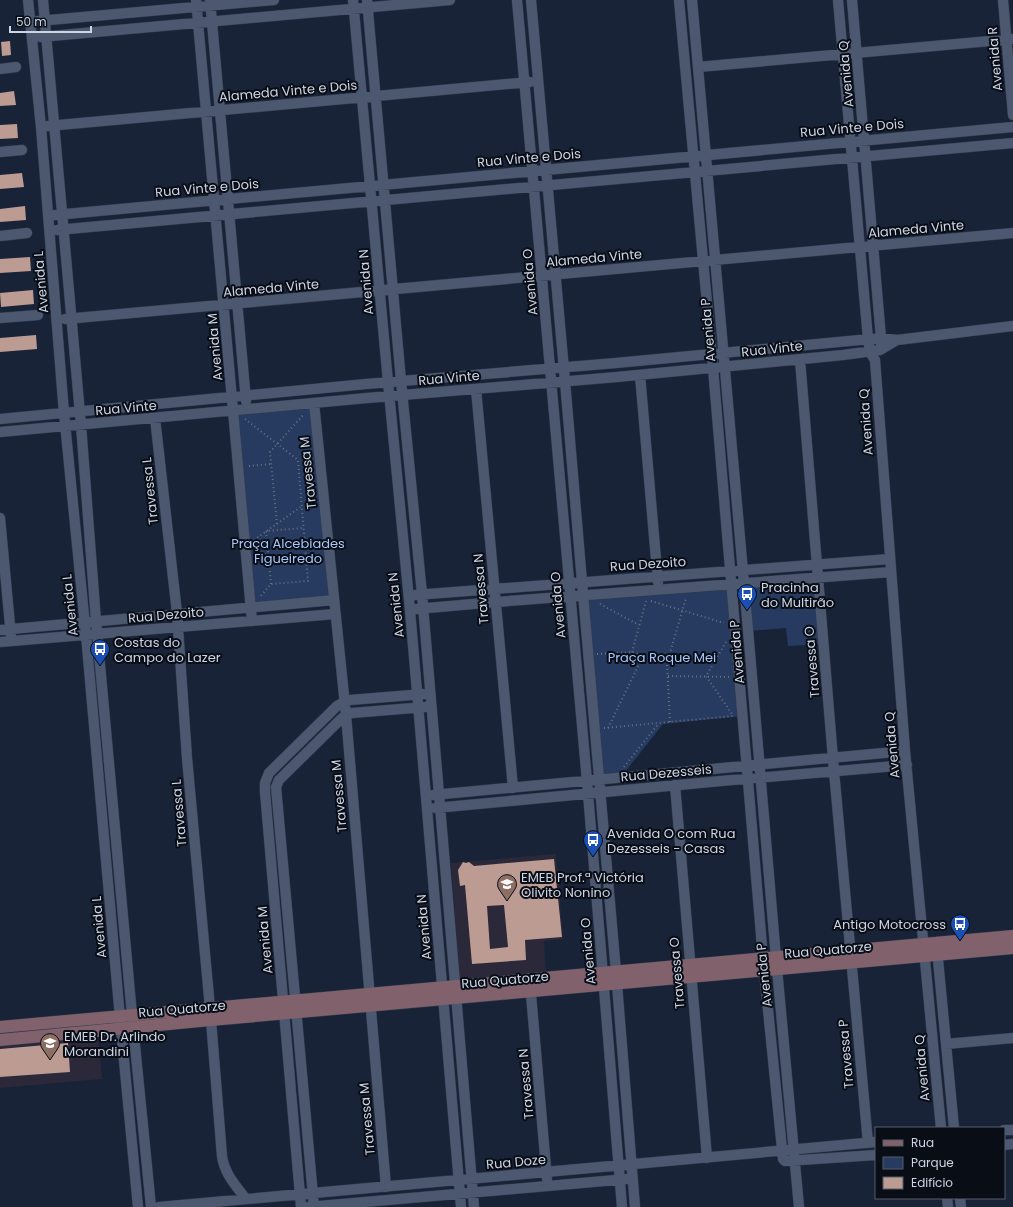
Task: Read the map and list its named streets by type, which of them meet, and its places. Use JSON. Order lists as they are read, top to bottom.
{
  "streets": {
    "street": [
      "Avenida R",
      "Avenida Q",
      "Alameda Vinte e Dois",
      "Rua Vinte e Dois",
      "Alameda Vinte",
      "Avenida L",
      "Avenida N",
      "Avenida O",
      "Avenida P",
      "Avenida M",
      "Rua Vinte",
      "Travessa M",
      "Travessa L",
      "Rua Dezoito",
      "Travessa N",
      "Travessa O",
      "Rua Dezesseis",
      "Rua Quatorze",
      "Travessa P",
      "Rua Doze"
    ]
  },
  "crossings": [
    ["Avenida Q", "Rua Vinte e Dois"],
    ["Avenida Q", "Alameda Vinte"],
    ["Avenida Q", "Rua Vinte"],
    ["Avenida Q", "Rua Dezoito"],
    ["Avenida Q", "Rua Dezesseis"],
    ["Avenida Q", "Rua Quatorze"],
    ["Alameda Vinte e Dois", "Avenida L"],
    ["Alameda Vinte e Dois", "Avenida N"],
    ["Alameda Vinte e Dois", "Avenida O"],
    ["Alameda Vinte e Dois", "Avenida M"],
    ["Rua Vinte e Dois", "Avenida L"],
    ["Rua Vinte e Dois", "Avenida N"],
    ["Rua Vinte e Dois", "Avenida O"],
    ["Rua Vinte e Dois", "Avenida P"],
    ["Rua Vinte e Dois", "Avenida M"],
    ["Alameda Vinte", "Avenida L"],
    ["Alameda Vinte", "Avenida N"],
    ["Alameda Vinte", "Avenida O"],
    ["Alameda Vinte", "Avenida P"],
    ["Alameda Vinte", "Avenida M"],
    ["Avenida L", "Rua Vinte"],
    ["Avenida L", "Rua Dezoito"],
    ["Avenida L", "Rua Quatorze"],
    ["Avenida N", "Rua Vinte"],
    ["Avenida N", "Rua Dezoito"],
    ["Avenida N", "Rua Dezesseis"],
    ["Avenida N", "Rua Quatorze"],
    ["Avenida N", "Rua Doze"],
    ["Avenida O", "Rua Vinte"],
    ["Avenida O", "Rua Dezoito"],
    ["Avenida O", "Rua Dezesseis"],
    ["Avenida O", "Rua Quatorze"],
    ["Avenida O", "Rua Doze"],
    ["Avenida P", "Rua Vinte"],
    ["Avenida P", "Rua Dezoito"],
    ["Avenida P", "Rua Dezesseis"],
    ["Avenida P", "Rua Quatorze"],
    ["Avenida P", "Rua Doze"],
    ["Avenida M", "Rua Vinte"],
    ["Avenida M", "Rua Dezoito"],
    ["Avenida M", "Rua Quatorze"],
    ["Avenida M", "Rua Doze"],
    ["Rua Vinte", "Travessa M"],
    ["Rua Vinte", "Travessa L"],
    ["Rua Vinte", "Travessa N"],
    ["Rua Vinte", "Travessa O"],
    ["Travessa M", "Rua Dezoito"],
    ["Travessa M", "Rua Quatorze"],
    ["Travessa M", "Rua Doze"],
    ["Travessa L", "Rua Dezoito"],
    ["Travessa L", "Rua Quatorze"],
    ["Travessa L", "Rua Doze"],
    ["Rua Dezoito", "Travessa N"],
    ["Rua Dezoito", "Travessa O"],
    ["Travessa N", "Rua Dezesseis"],
    ["Travessa N", "Rua Quatorze"],
    ["Travessa N", "Rua Doze"],
    ["Travessa O", "Rua Dezesseis"],
    ["Travessa O", "Rua Quatorze"],
    ["Travessa O", "Travessa P"],
    ["Travessa O", "Rua Doze"],
    ["Rua Quatorze", "Travessa P"],
    ["Travessa P", "Rua Doze"]
  ],
  "parks": ["Praça Alcebiades Figueiredo", "Praça Roque Mei"],
  "places": {
    "bus stop": [
      "Pracinha do Multirão",
      "Costas do Campo do Lazer",
      "Avenida O com Rua Dezesseis - Casas",
      "Antigo Motocross"
    ],
    "school or university": ["EMEB Prof.ª Victória Olivito Nonino", "EMEB Dr. Arlindo Morandini"]
  },
  "legend": ["Rua", "Parque", "Edifício"],
  "scale_bar": "50 m"
}
